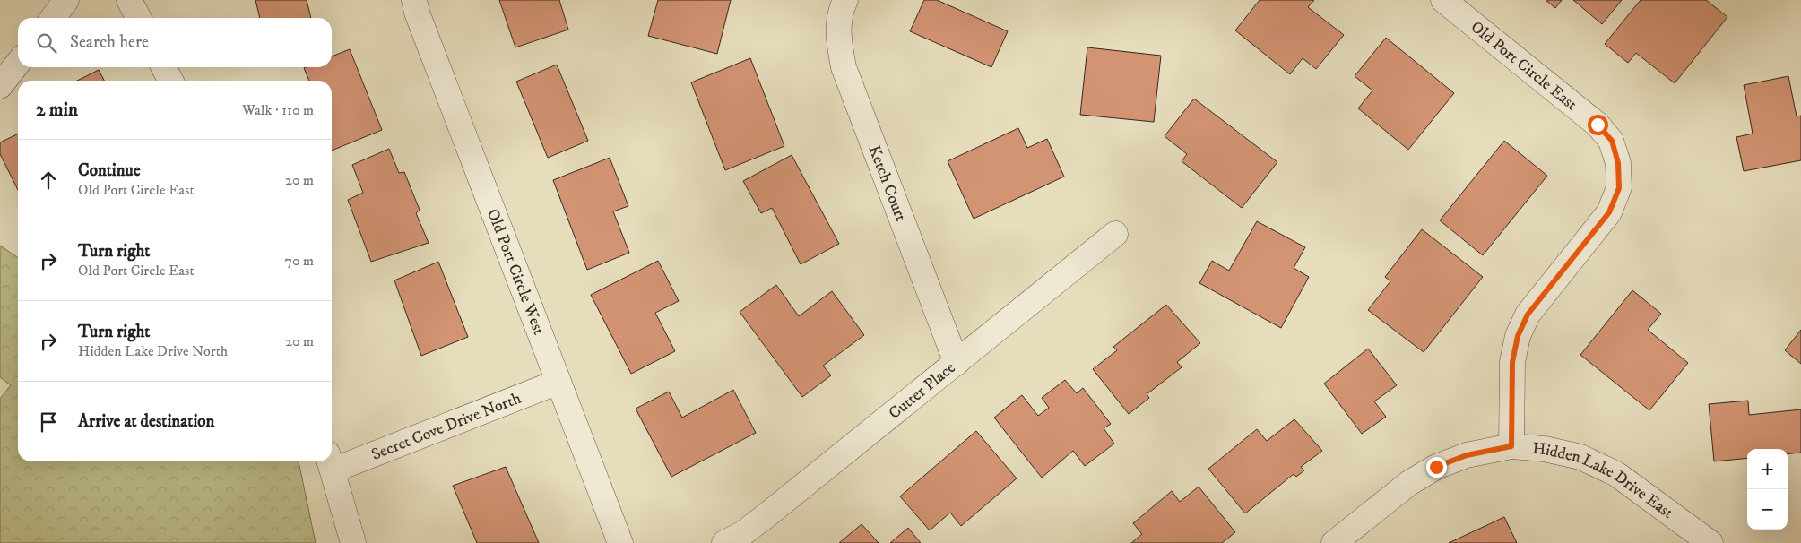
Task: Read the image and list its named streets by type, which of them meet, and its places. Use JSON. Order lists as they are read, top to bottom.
{
  "streets": {
    "street": [
      "Old Port Circle East",
      "Ketch Court",
      "Old Port Circle West",
      "Cutter Place",
      "Secret Cove Drive North",
      "Hidden Lake Drive East"
    ]
  },
  "crossings": [
    ["Old Port Circle East", "Hidden Lake Drive East"],
    ["Ketch Court", "Cutter Place"],
    ["Old Port Circle West", "Secret Cove Drive North"]
  ],
  "page": {
    "search": "Search here",
    "heading": ["2 min", "Walk · 110 m"],
    "list": [
      ["Continue", "Old Port Circle East", "20 m"],
      ["Turn right", "Old Port Circle East", "70 m"],
      ["Turn right", "Hidden Lake Drive North", "20 m"],
      "Arrive at destination"
    ],
    "map_buttons": ["+", "−"]
  }
}
